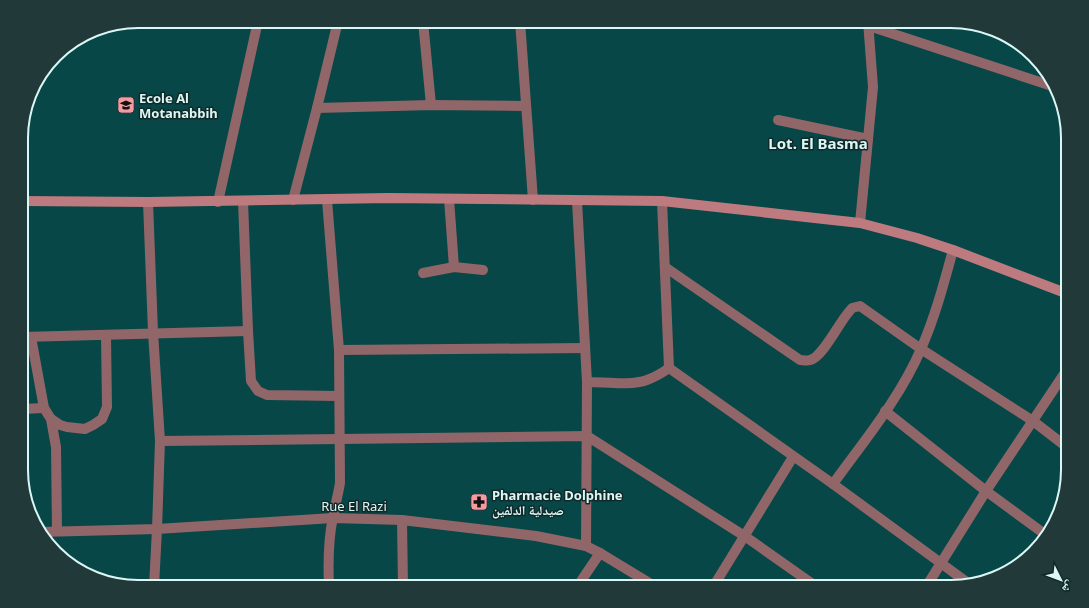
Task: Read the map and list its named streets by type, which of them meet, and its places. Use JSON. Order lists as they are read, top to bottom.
{
  "streets": {
    "street": ["Rue El Razi"]
  },
  "districts": ["Lot. El Basma"],
  "places": {
    "school or university": ["Ecole Al Motanabbih"],
    "pharmacy": ["Pharmacie Dolphine صيدلية الدلفين"]
  },
  "north": "bottom right"
}
